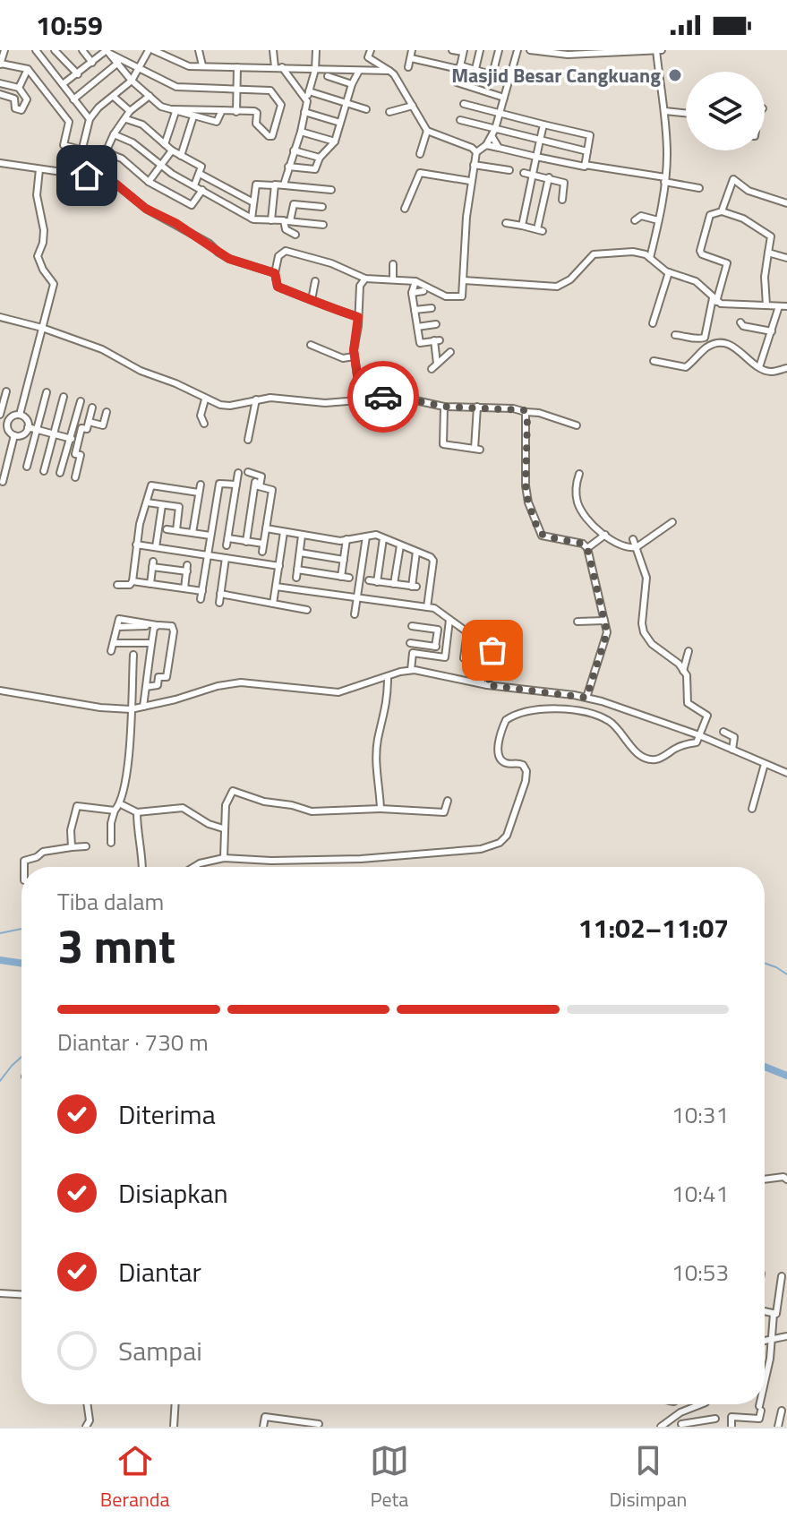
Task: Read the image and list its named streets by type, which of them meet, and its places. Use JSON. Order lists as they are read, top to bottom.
{
  "places": ["Masjid Besar Cangkuang"],
  "page": {
    "status": "10:59",
    "heading": ["3 mnt", "Tiba dalam", "11:02–11:07"],
    "bar": "Diantar · 730 m",
    "list": [
      ["Diterima", "10:31"],
      ["Disiapkan", "10:41"],
      ["Diantar", "10:53"],
      "Sampai"
    ],
    "tabs": ["Beranda", "Peta", "Disimpan"]
  }
}
